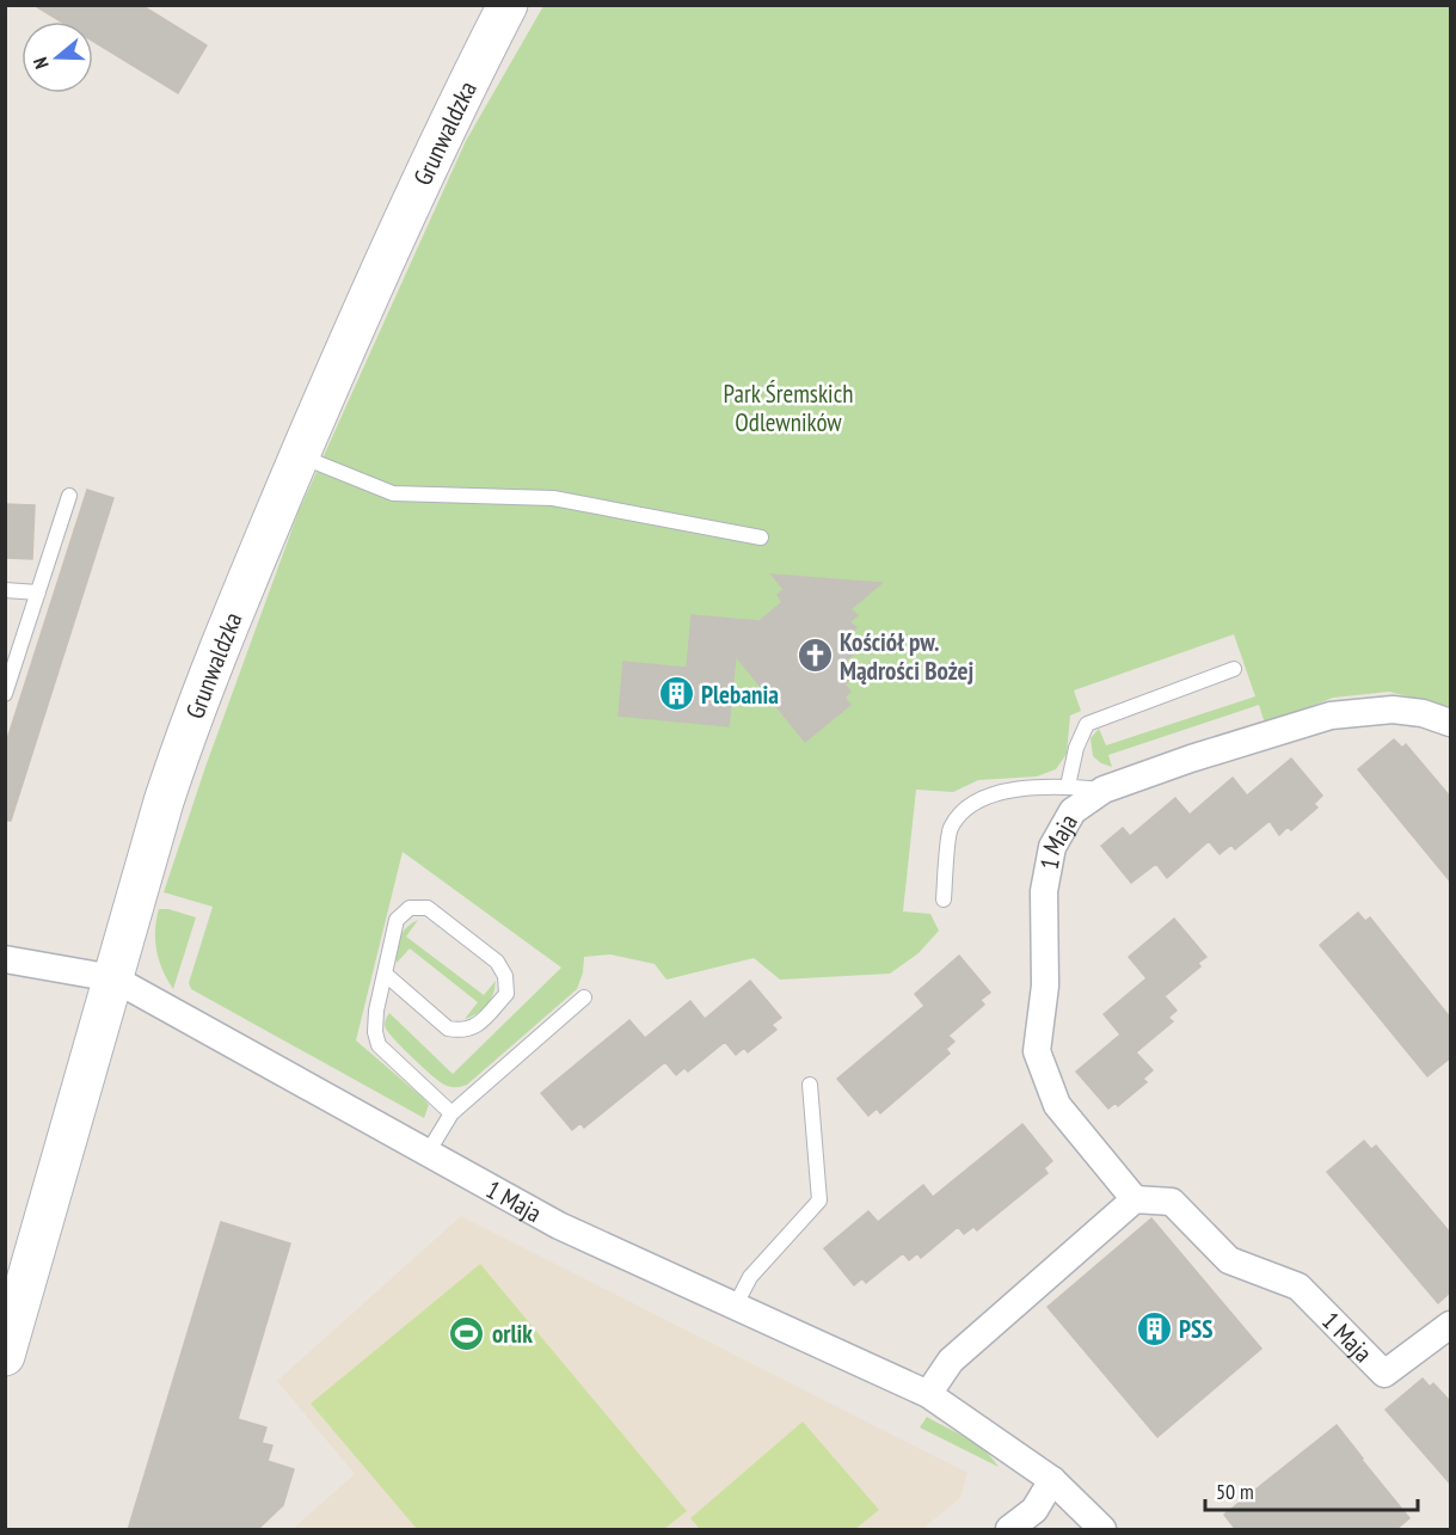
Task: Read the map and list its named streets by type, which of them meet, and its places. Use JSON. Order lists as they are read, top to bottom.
{
  "streets": {
    "main road": ["Grunwaldzka"],
    "street": ["1 Maja"]
  },
  "crossings": [
    ["Grunwaldzka", "1 Maja"]
  ],
  "parks": ["Park Śremskich Odlewników"],
  "places": {
    "church": ["Kościół pw. Mądrości Bożej"],
    "building": ["Plebania", "PSS"],
    "sports": ["orlik"]
  },
  "scale_bar": "50 m",
  "north": "left"
}
